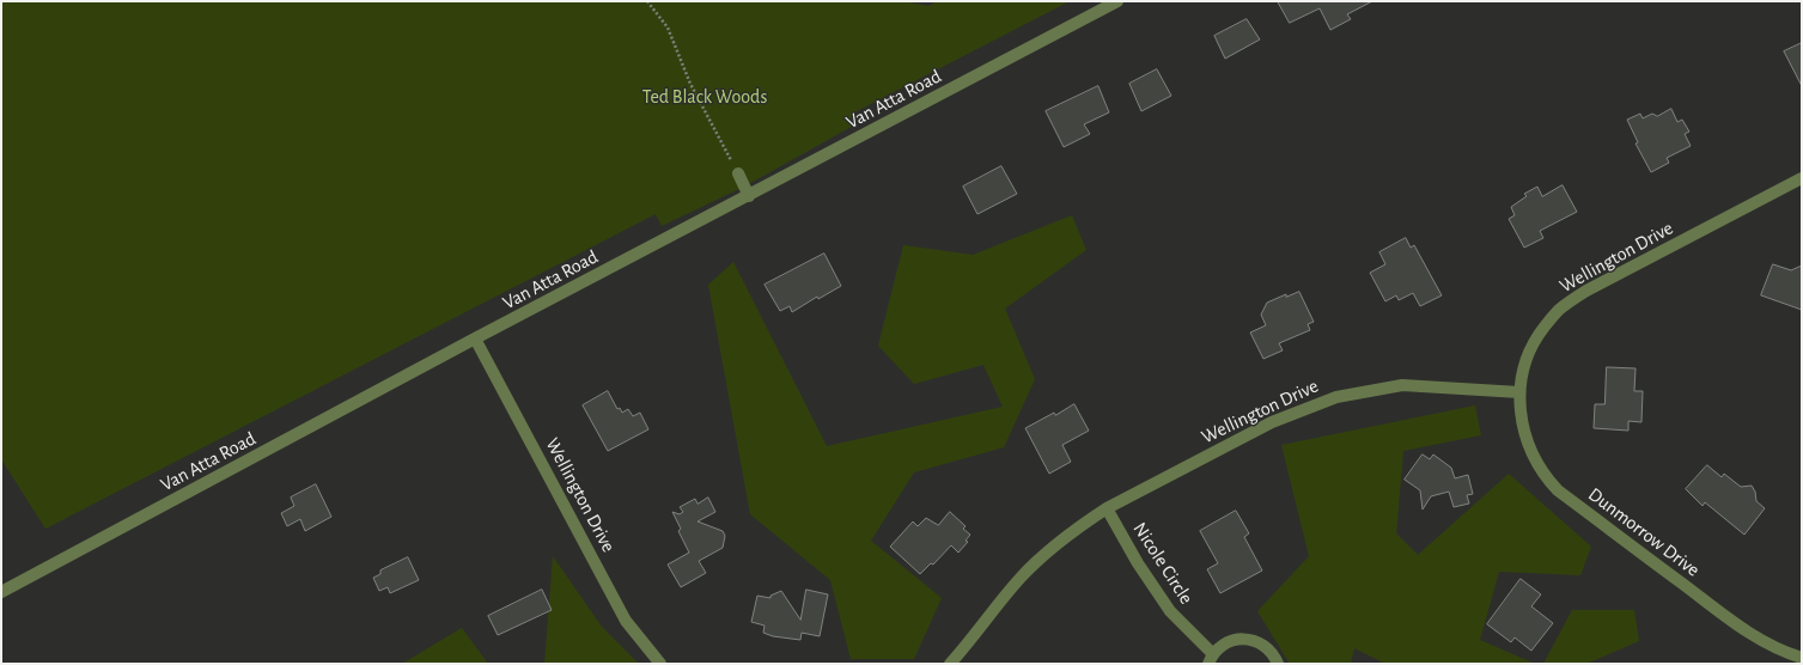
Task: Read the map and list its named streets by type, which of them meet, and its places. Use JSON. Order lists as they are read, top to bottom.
{
  "streets": {
    "street": [
      "Van Atta Road",
      "Wellington Drive",
      "Dunmorrow Drive",
      "Nicole Circle"
    ]
  },
  "crossings": [
    ["Van Atta Road", "Wellington Drive"],
    ["Wellington Drive", "Dunmorrow Drive"],
    ["Wellington Drive", "Nicole Circle"]
  ],
  "parks": ["Ted Black Woods"]
}
